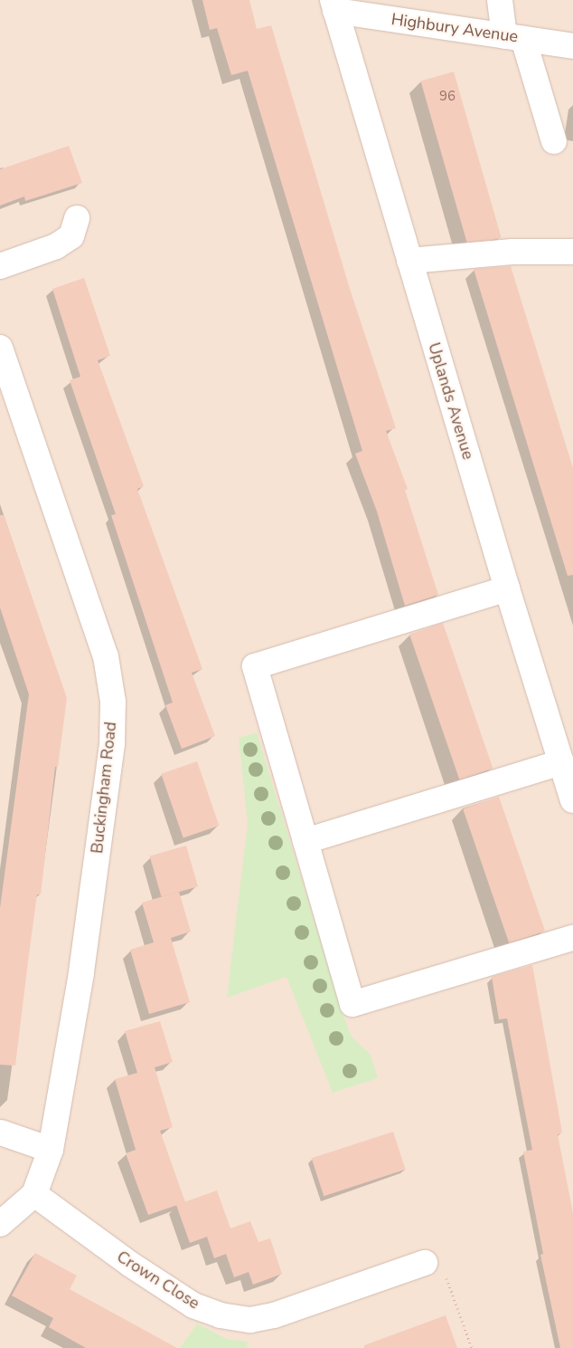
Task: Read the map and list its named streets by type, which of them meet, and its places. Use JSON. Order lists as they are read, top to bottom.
{
  "streets": {
    "street": [
      "Highbury Avenue",
      "Uplands Avenue",
      "Buckingham Road",
      "Crown Close"
    ]
  },
  "crossings": [
    ["Highbury Avenue", "Uplands Avenue"],
    ["Buckingham Road", "Crown Close"]
  ],
  "house_numbers": ["96"]
}
